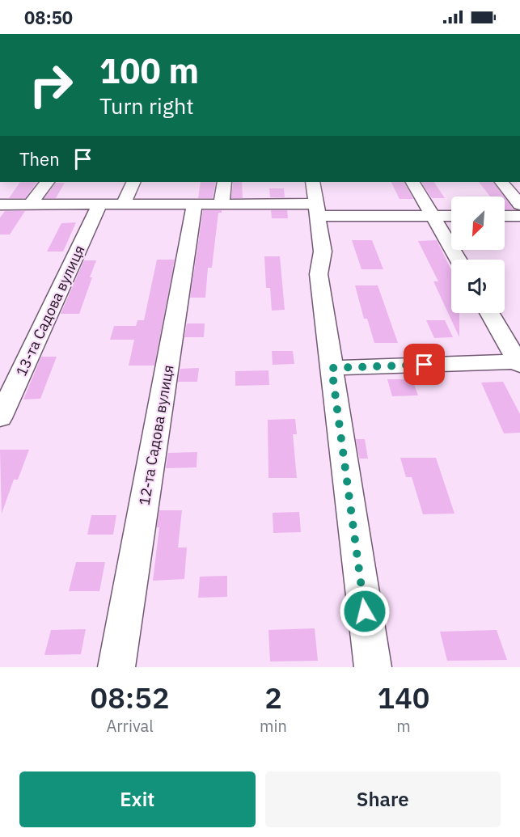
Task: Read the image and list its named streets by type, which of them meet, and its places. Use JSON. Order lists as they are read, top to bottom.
{
  "streets": {
    "street": ["13-та Садова вулиця", "12-та Садова вулиця"]
  },
  "north": "bottom left",
  "page": {
    "status": "08:50",
    "turn": ["100 m", "Turn right"],
    "then": "Then",
    "eta": [
      "08:52",
      "Arrival",
      "2",
      "min",
      "140",
      "m"
    ],
    "buttons": ["Exit", "Share"]
  }
}
